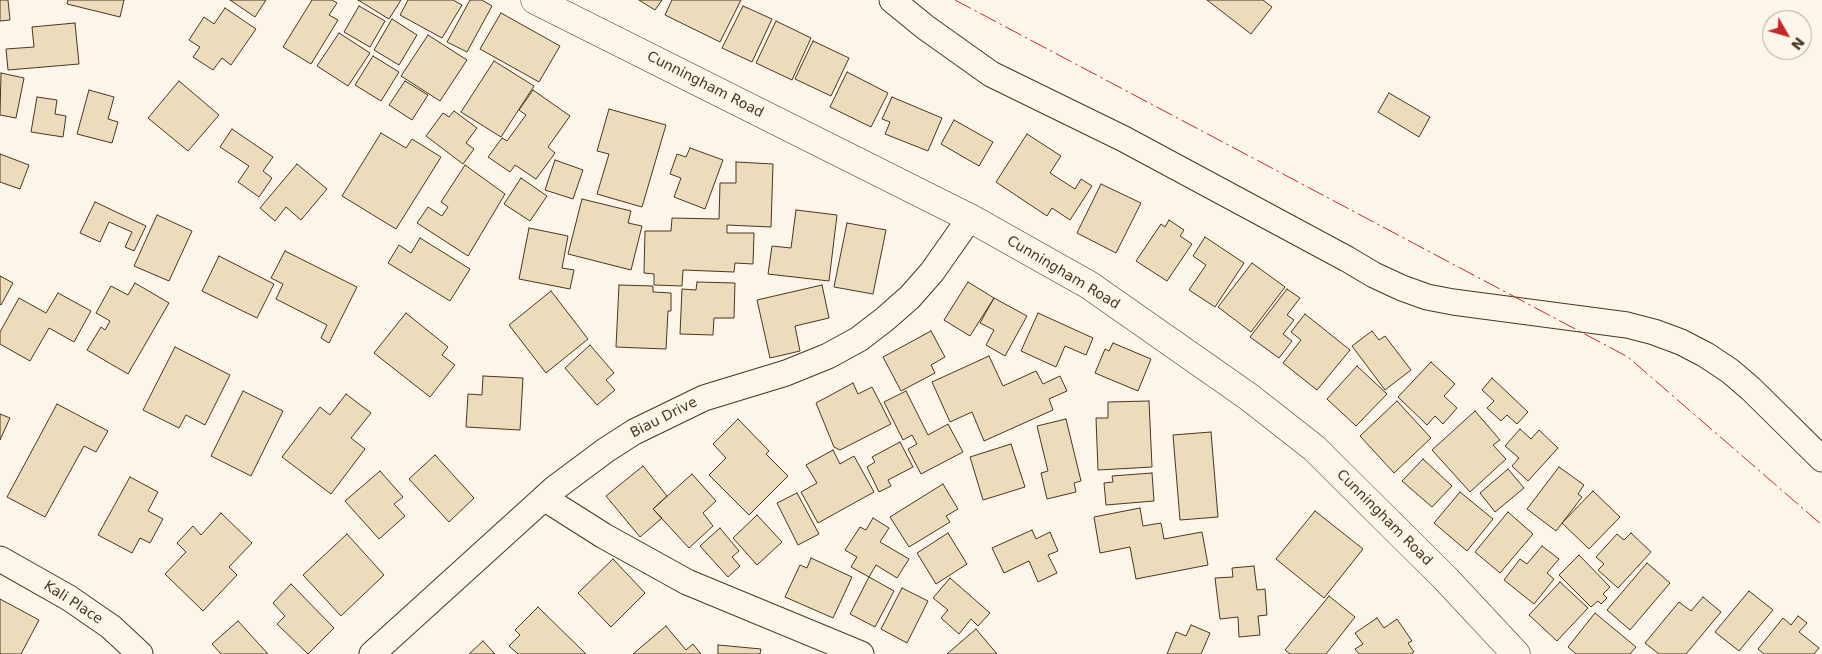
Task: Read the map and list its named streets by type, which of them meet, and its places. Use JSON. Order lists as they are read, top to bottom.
{
  "streets": {
    "main road": ["Cunningham Road"],
    "street": ["Biau Drive", "Kali Place"]
  },
  "crossings": [
    ["Cunningham Road", "Biau Drive"]
  ],
  "north": "bottom right"
}
